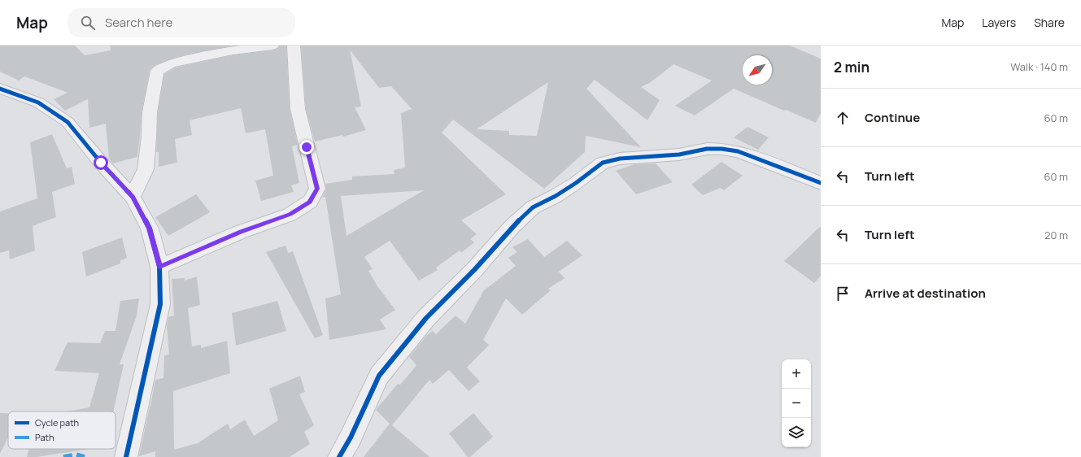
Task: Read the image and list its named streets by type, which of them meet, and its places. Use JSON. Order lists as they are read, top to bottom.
{
  "legend": ["Cycle path", "Path"],
  "north": "bottom left",
  "page": {
    "header": "Map",
    "search": "Search here",
    "nav": ["Map", "Layers", "Share"],
    "heading": ["2 min", "Walk · 140 m"],
    "list": [
      ["Continue", "60 m"],
      ["Turn left", "60 m"],
      ["Turn left", "20 m"],
      "Arrive at destination"
    ],
    "map_buttons": ["+", "−"]
  }
}
